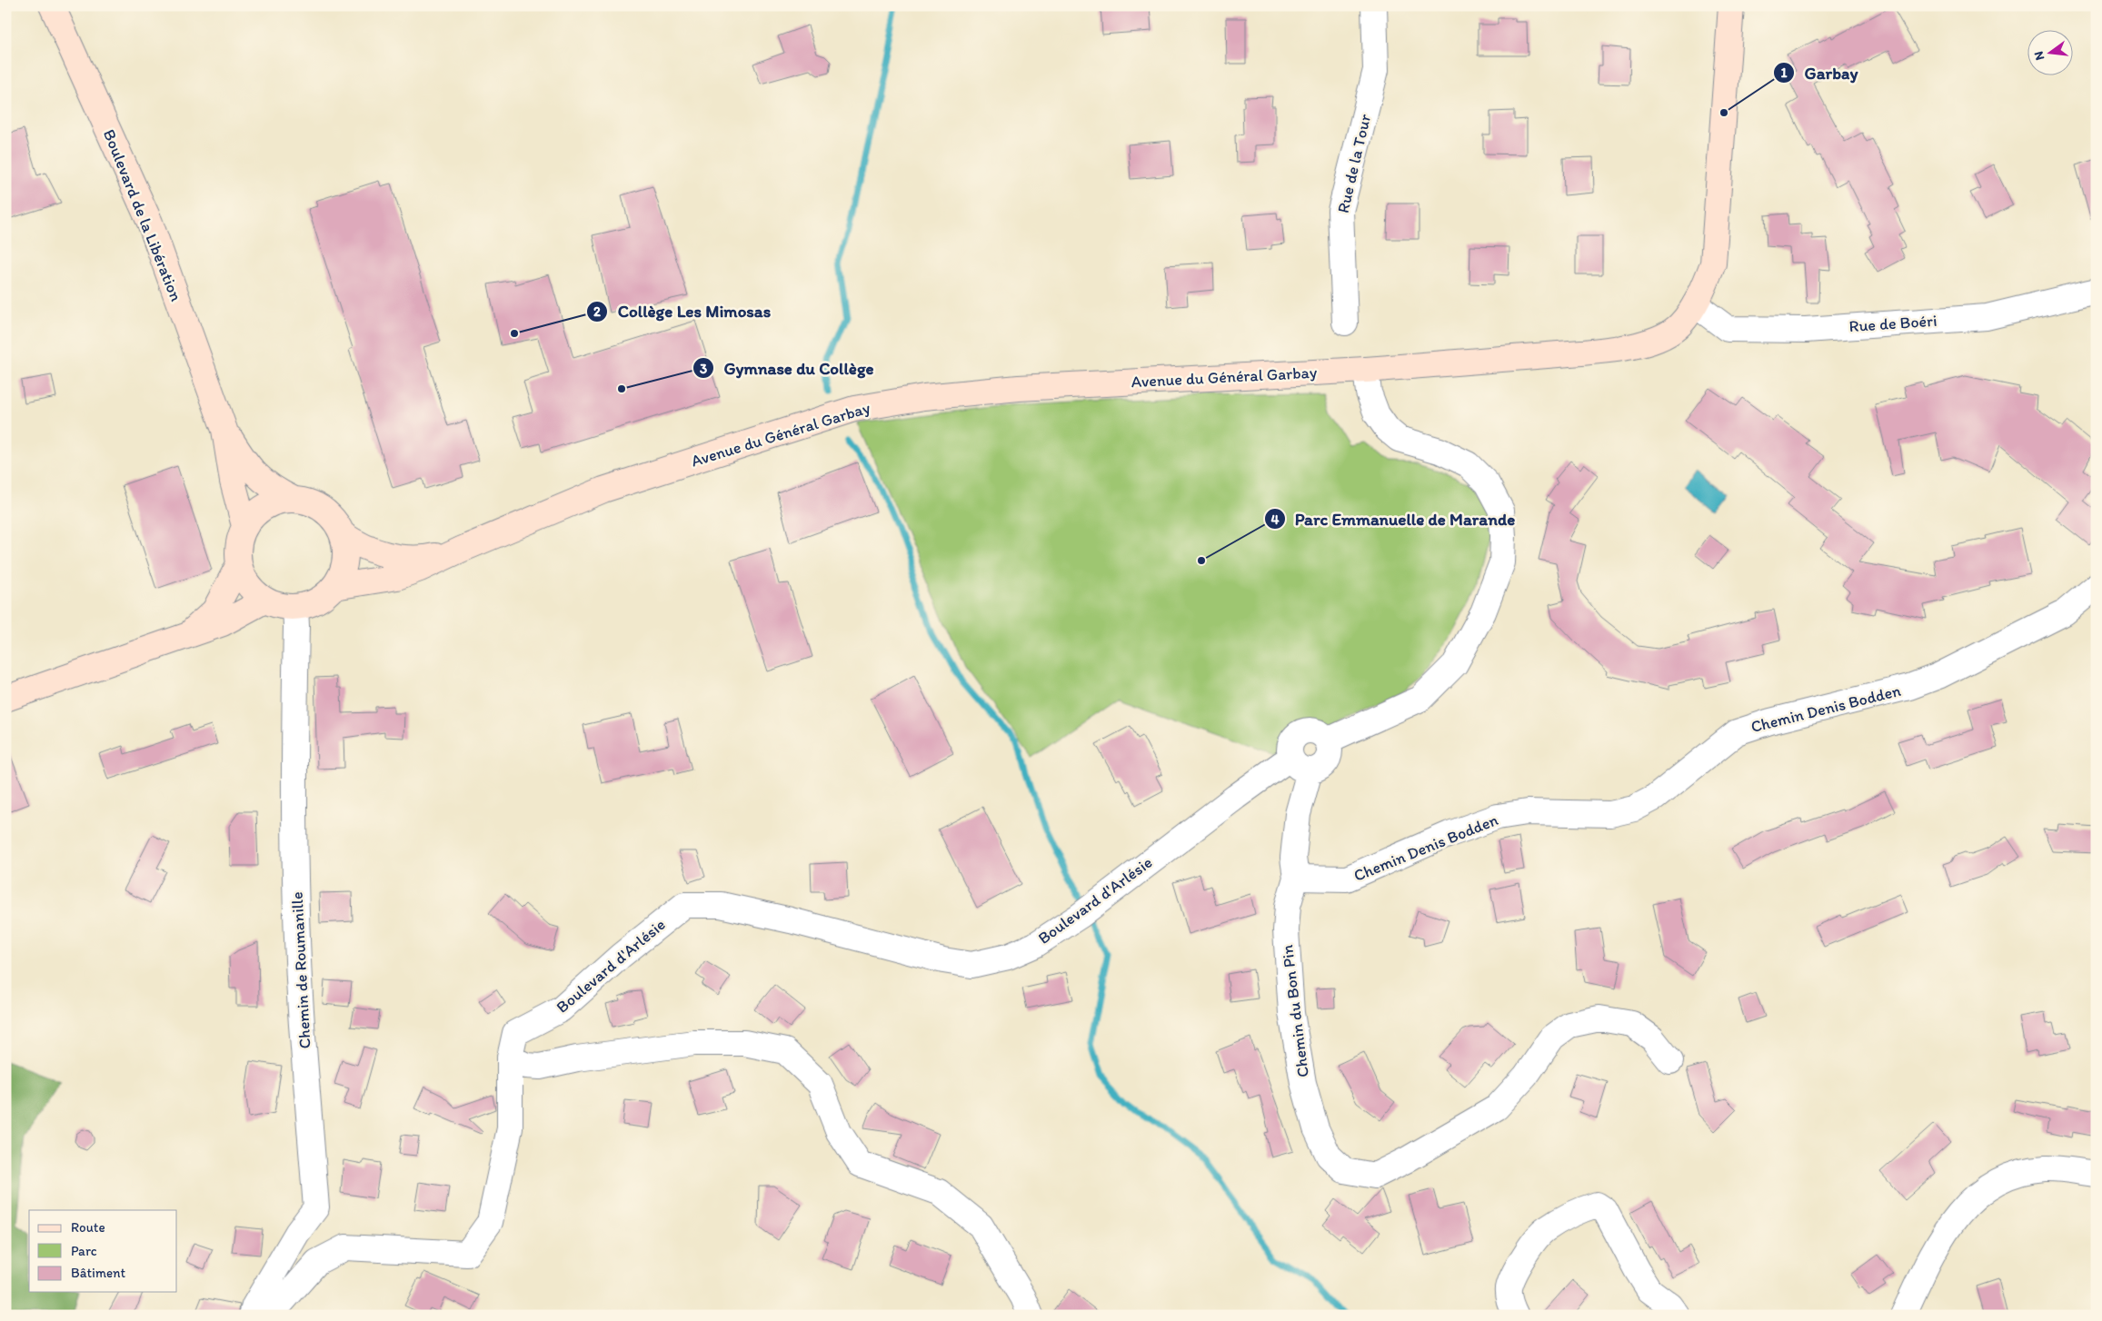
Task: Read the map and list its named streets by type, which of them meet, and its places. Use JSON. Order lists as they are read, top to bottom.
{
  "streets": {
    "main road": ["Boulevard de la Libération", "Avenue du Général Garbay"],
    "street": [
      "Rue de la Tour",
      "Rue de Boéri",
      "Chemin Denis Bodden",
      "Boulevard d'Arlésie",
      "Chemin de Roumanille",
      "Chemin du Bon Pin"
    ]
  },
  "crossings": [
    ["Rue de Boéri", "Avenue du Général Garbay"],
    ["Avenue du Général Garbay", "Chemin de Roumanille"],
    ["Chemin Denis Bodden", "Chemin du Bon Pin"],
    ["Boulevard d'Arlésie", "Chemin du Bon Pin"]
  ],
  "places": [
    "Garbay",
    "Collège Les Mimosas",
    "Gymnase du Collège",
    "Parc Emmanuelle de Marande"
  ],
  "legend": ["Route", "Parc", "Bâtiment"],
  "north": "left"
}
